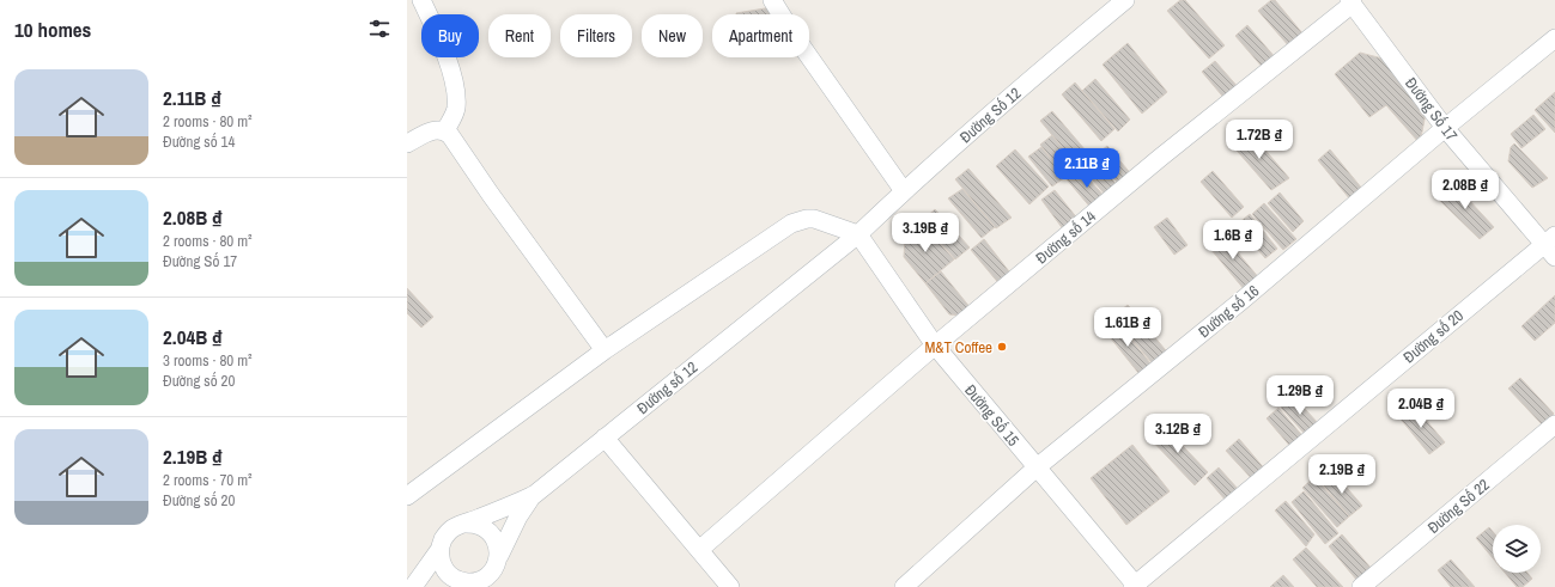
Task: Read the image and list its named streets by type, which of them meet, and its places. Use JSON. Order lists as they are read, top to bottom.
{
  "streets": {
    "street": [
      "Đường Số 17",
      "Đường Số 12",
      "Đường số 14",
      "Đường số 16",
      "Đường số 20",
      "Đường số 12",
      "Đường Số 15",
      "Đường Số 22"
    ]
  },
  "crossings": [
    ["Đường Số 17", "Đường số 14"],
    ["Đường Số 17", "Đường số 16"],
    ["Đường Số 17", "Đường số 20"],
    ["Đường Số 12", "Đường số 12"],
    ["Đường Số 12", "Đường Số 15"],
    ["Đường số 14", "Đường Số 15"],
    ["Đường số 16", "Đường Số 15"],
    ["Đường số 20", "Đường Số 15"],
    ["Đường số 12", "Đường Số 15"]
  ],
  "places": ["M&T Coffee"],
  "page": {
    "heading": "10 homes",
    "chip": [
      "Buy",
      "Rent",
      "Filters",
      "New",
      "Apartment"
    ],
    "list": [
      {
        "name": "2.11B ₫",
        "note": "2 rooms · 80 m² · Đường số 14"
      },
      {
        "name": "2.08B ₫",
        "note": "2 rooms · 80 m² · Đường Số 17"
      },
      {
        "name": "2.04B ₫",
        "note": "3 rooms · 80 m² · Đường số 20"
      },
      {
        "name": "2.19B ₫",
        "note": "2 rooms · 70 m² · Đường số 20"
      }
    ],
    "price": [
      "1.72B ₫",
      "2.11B ₫",
      "2.08B ₫",
      "3.19B ₫",
      "1.6B ₫",
      "1.61B ₫",
      "1.29B ₫",
      "2.04B ₫",
      "3.12B ₫",
      "2.19B ₫"
    ]
  }
}
